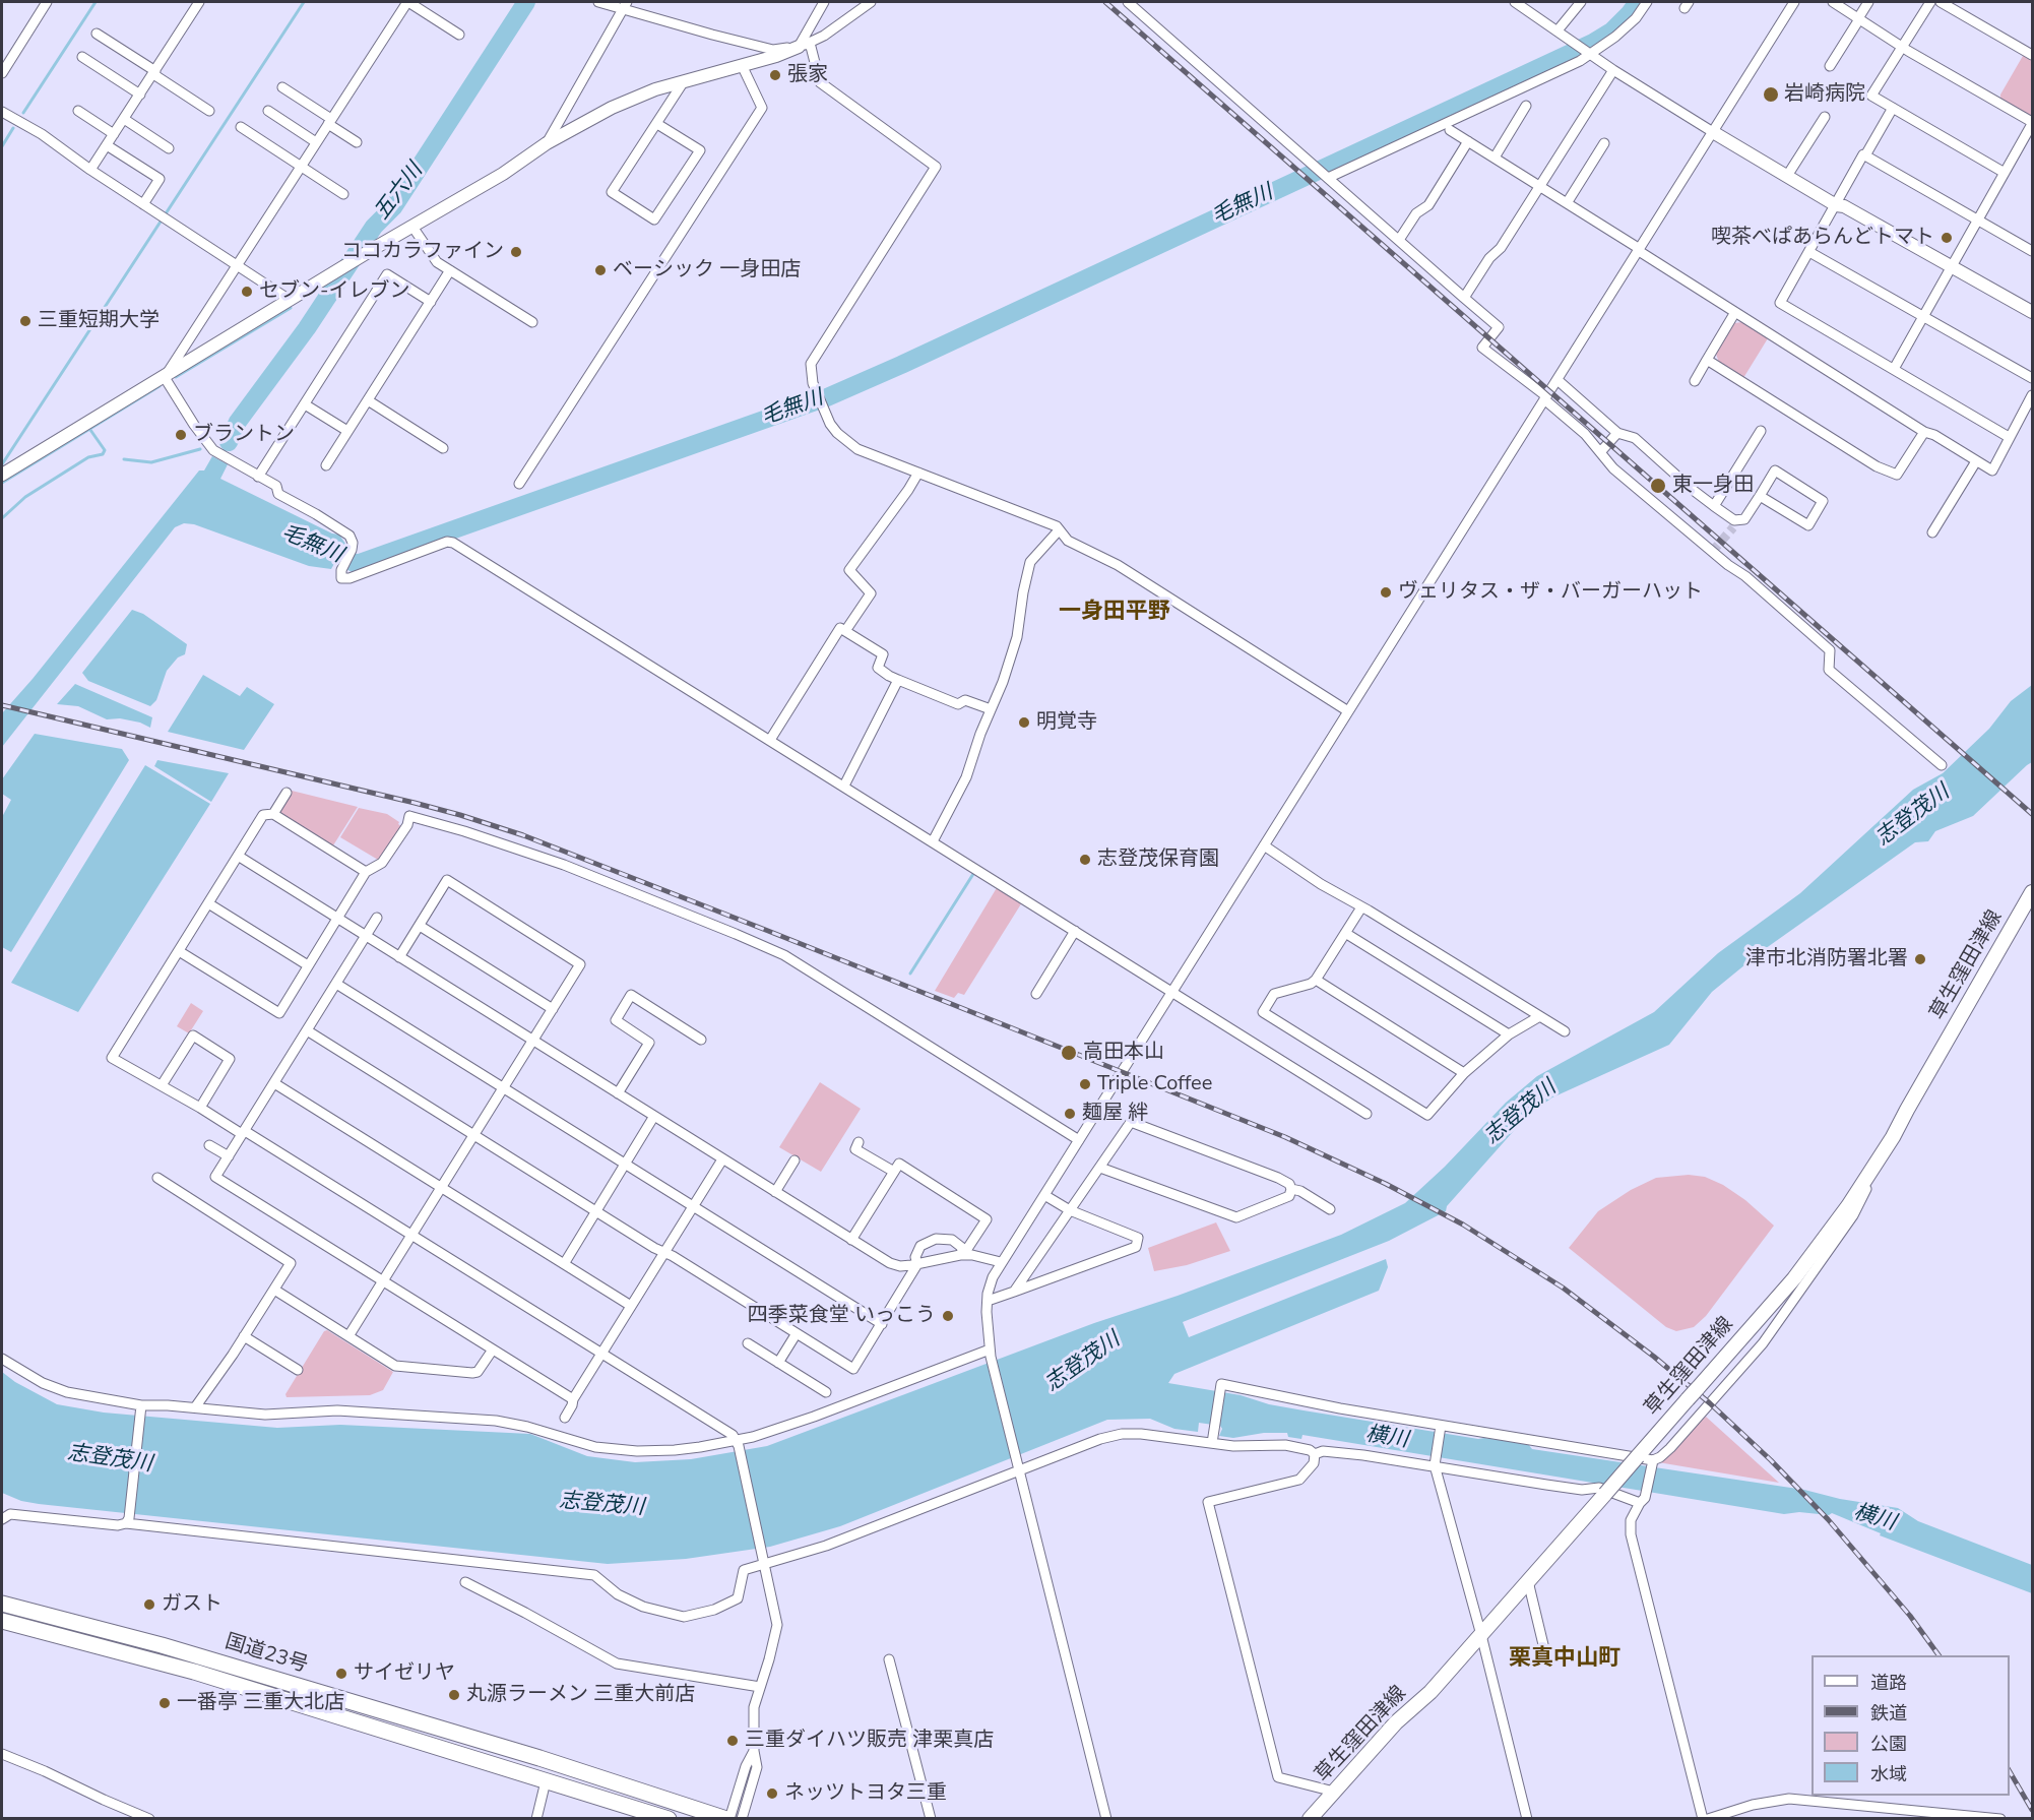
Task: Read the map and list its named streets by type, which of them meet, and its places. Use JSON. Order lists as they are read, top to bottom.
{
  "streets": {
    "highway": ["国道23号"],
    "main road": ["草生窪田津線"]
  },
  "districts": ["一身田平野", "栗真中山町"],
  "water": [
    "五六川",
    "毛無川",
    "志登茂川",
    "横川"
  ],
  "places": [
    "張家",
    "岩崎病院",
    "喫茶べぱあらんどトマト",
    "ココカラファイン",
    "ベーシック 一身田店",
    "セブン-イレブン",
    "三重短期大学",
    "ブラントン",
    "東一身田",
    "ヴェリタス・ザ・バーガーハット",
    "明覚寺",
    "志登茂保育園",
    "津市北消防署北署",
    "高田本山",
    "Triple Coffee",
    "麺屋 絆",
    "四季菜食堂 いっこう",
    "ガスト",
    "サイゼリヤ",
    "丸源ラーメン 三重大前店",
    "一番亭 三重大北店",
    "三重ダイハツ販売 津栗真店",
    "ネッツトヨタ三重"
  ],
  "legend": [
    "道路",
    "鉄道",
    "公園",
    "水域"
  ]
}
